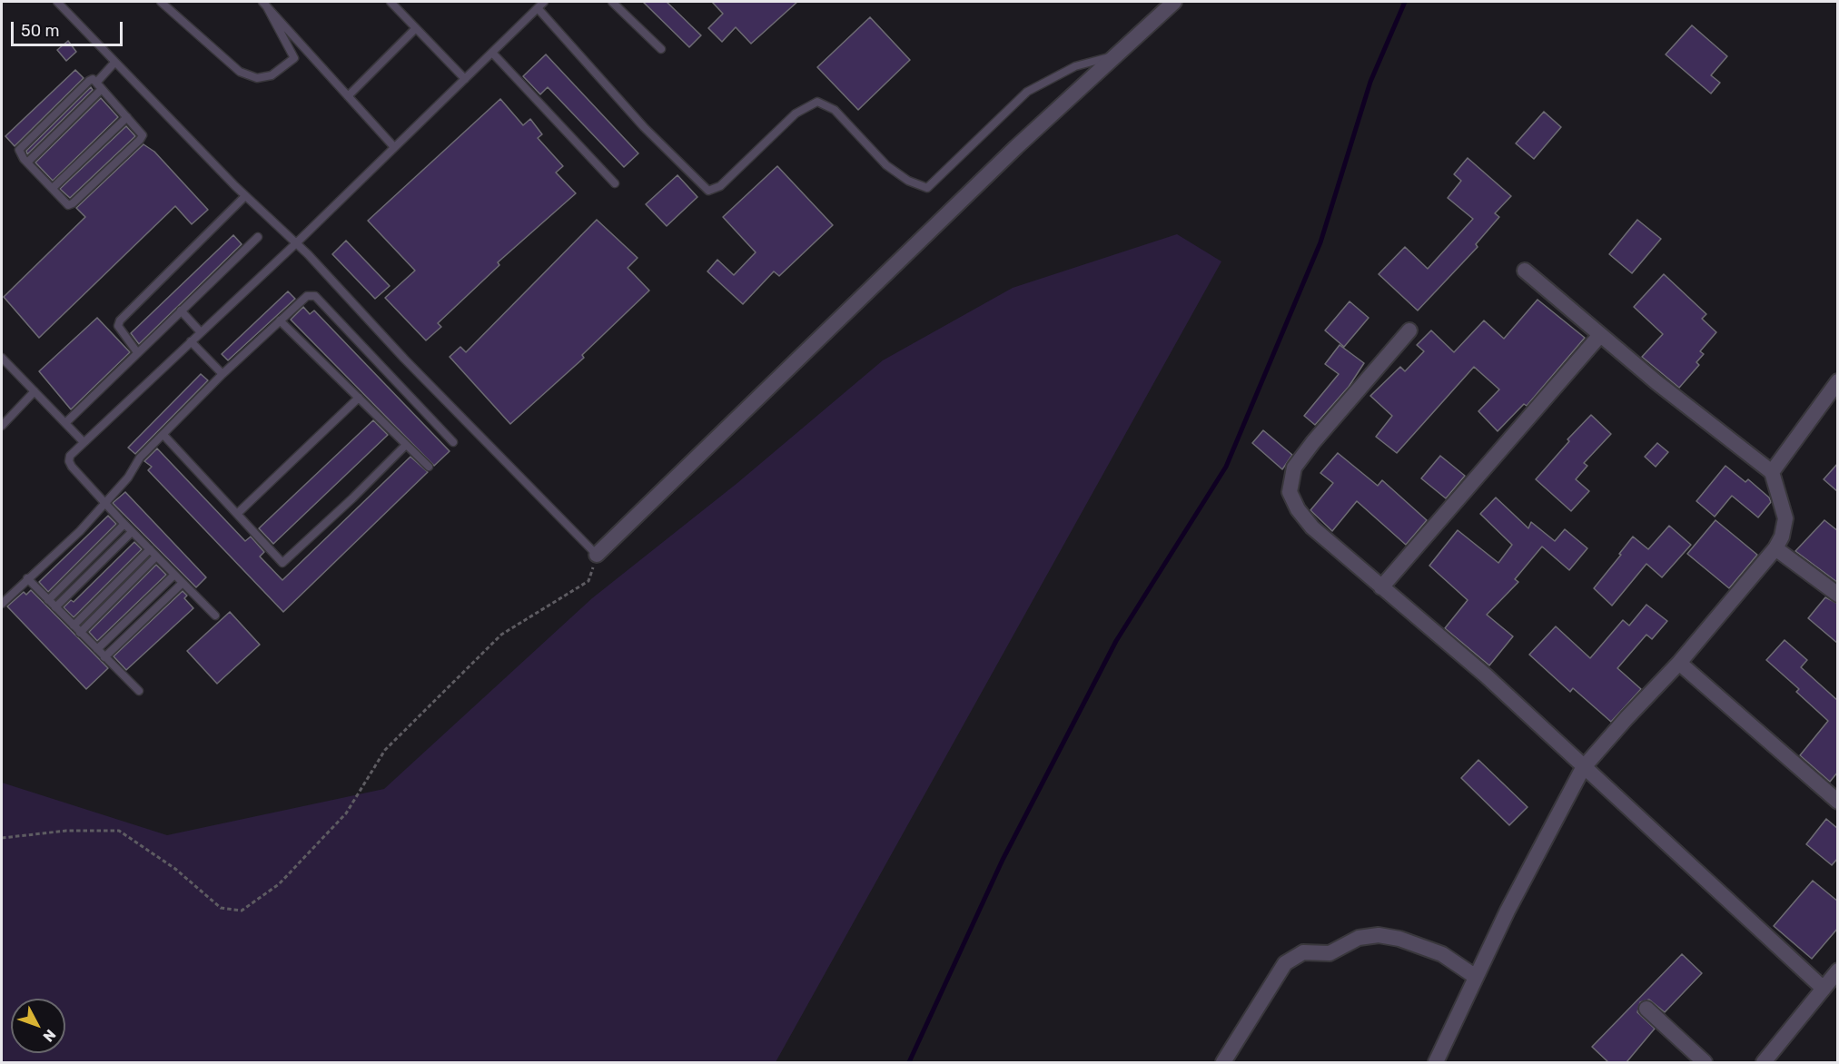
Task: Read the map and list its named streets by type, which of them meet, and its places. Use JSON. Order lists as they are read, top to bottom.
{
  "scale_bar": "50 m",
  "north": "bottom right"
}
